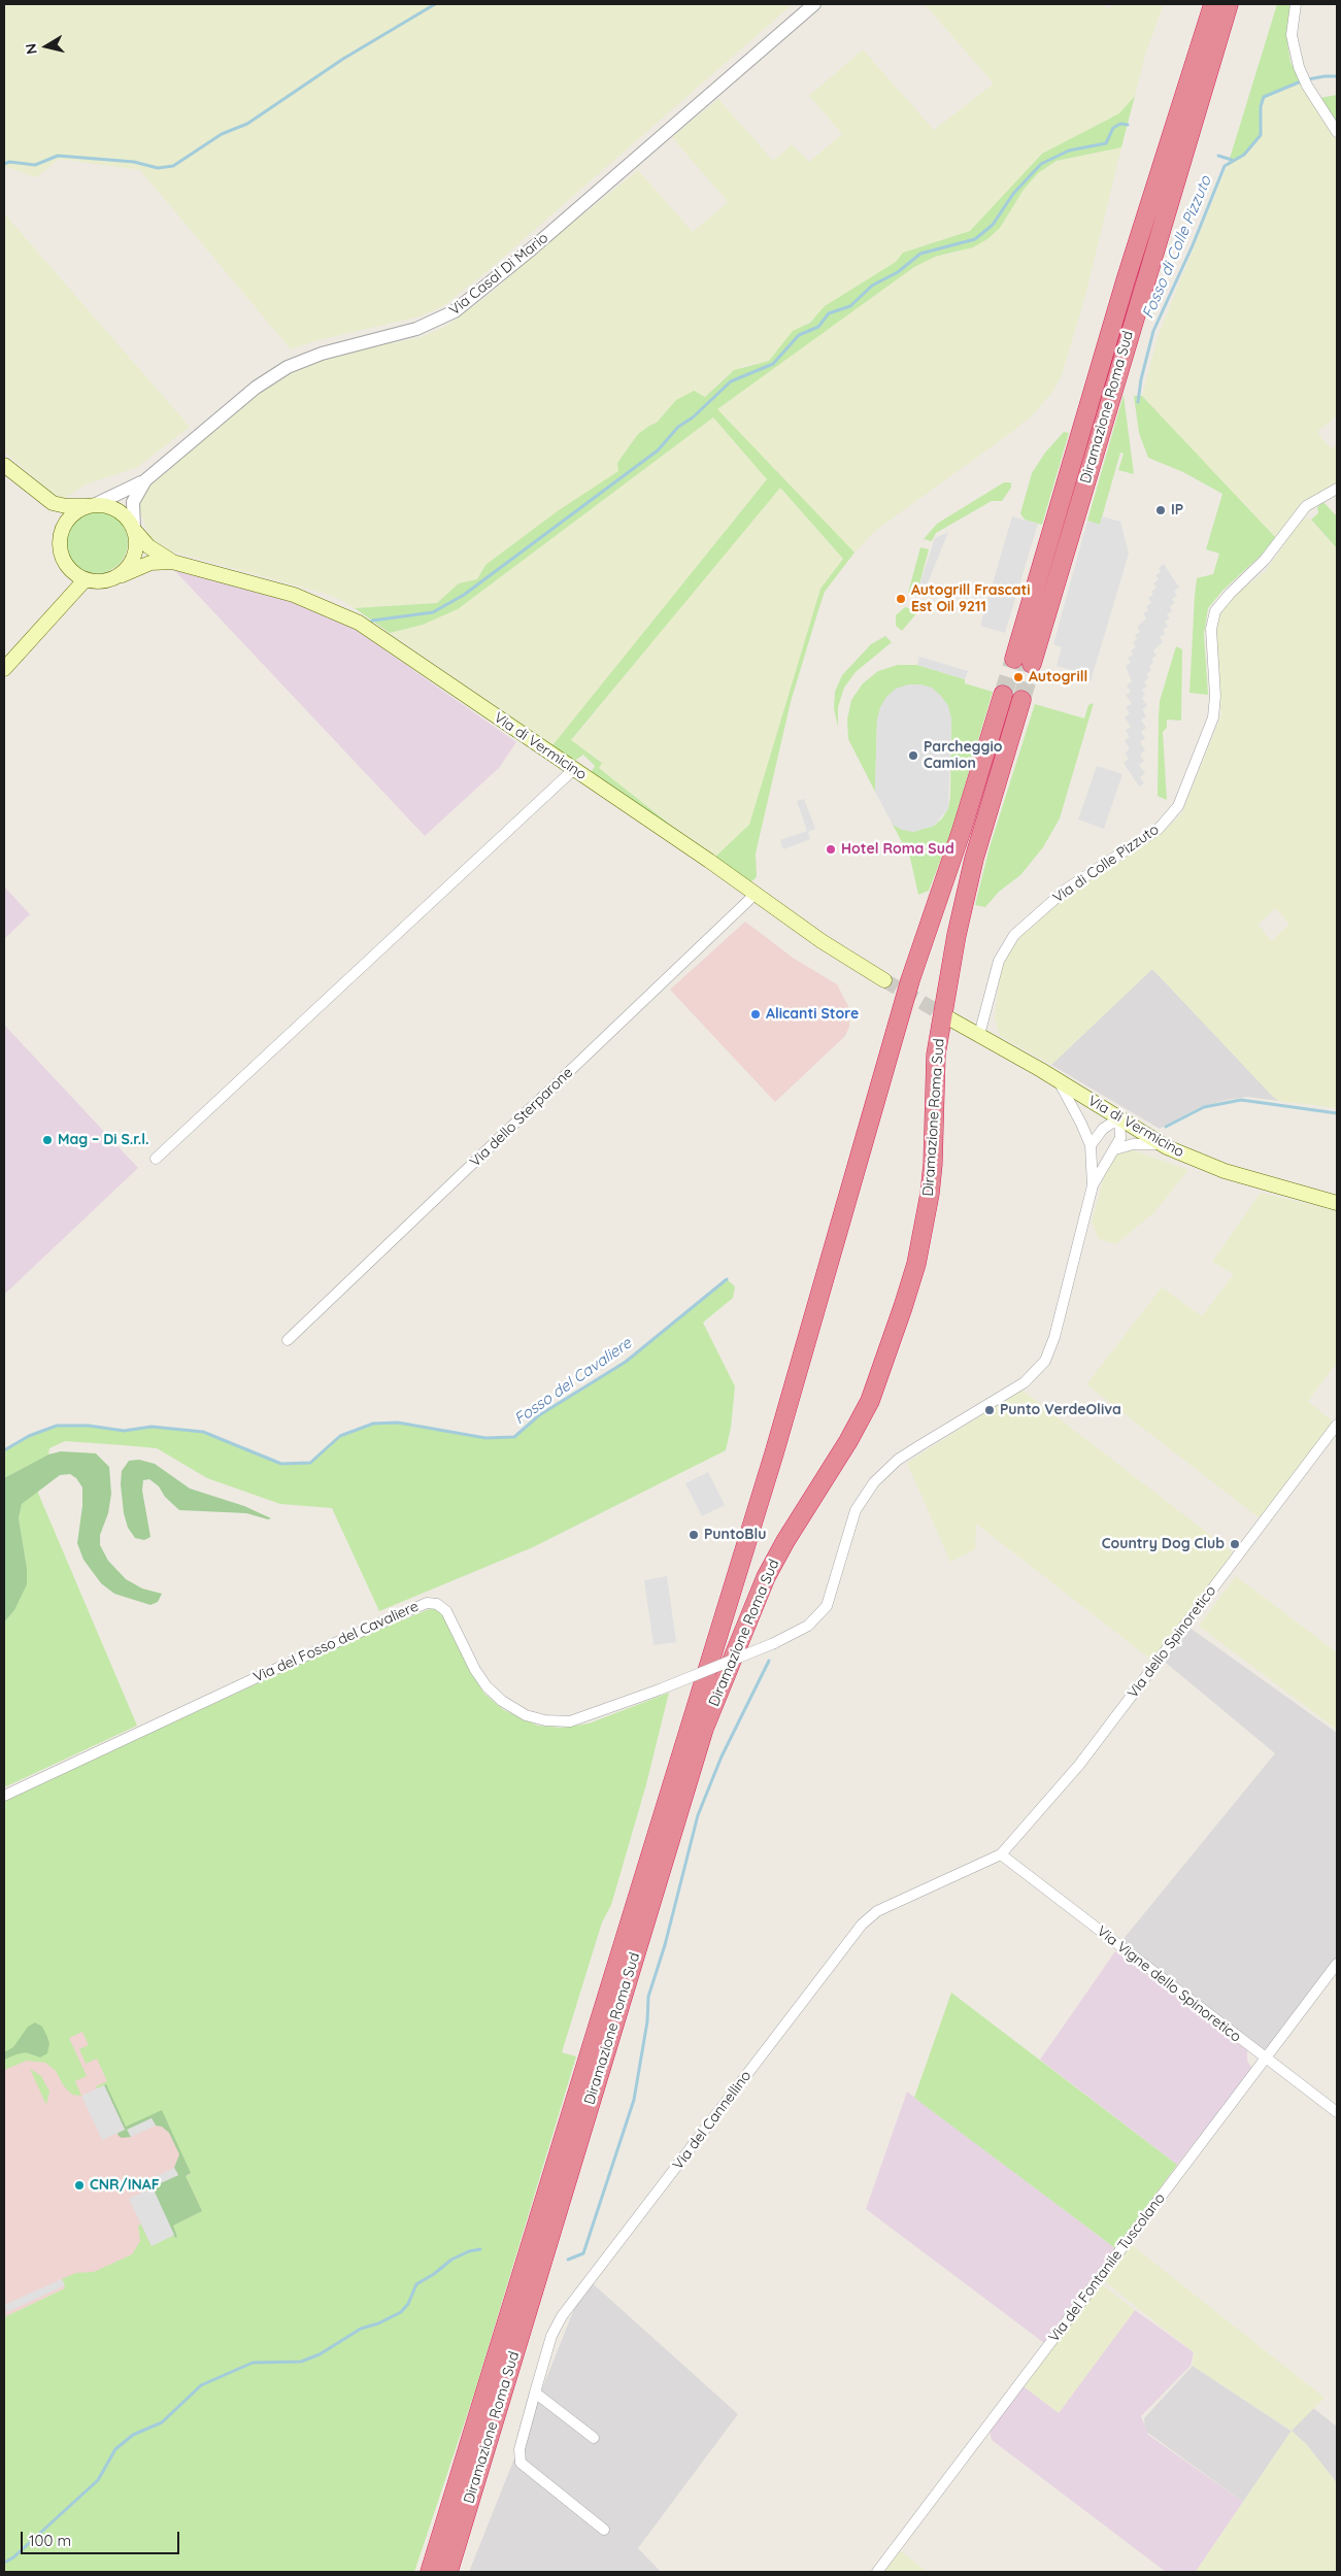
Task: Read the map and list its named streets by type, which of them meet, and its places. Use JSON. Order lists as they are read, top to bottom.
{
  "streets": {
    "highway": ["Diramazione Roma Sud"],
    "main road": ["Via di Vermicino"],
    "street": [
      "Via Casal Di Mario",
      "Via di Colle Pizzuto",
      "Via dello Sterparone",
      "Via del Fosso del Cavaliere",
      "Via dello Spinoretico",
      "Via Vigne dello Spinoretico",
      "Via del Cannellino",
      "Via del Fontanile Tuscolano"
    ]
  },
  "crossings": [
    ["Via Casal Di Mario", "Via di Vermicino"],
    ["Via di Vermicino", "Via di Colle Pizzuto"],
    ["Via di Vermicino", "Via dello Sterparone"],
    ["Via dello Spinoretico", "Via Vigne dello Spinoretico"],
    ["Via dello Spinoretico", "Via del Cannellino"],
    ["Via Vigne dello Spinoretico", "Via del Cannellino"],
    ["Via Vigne dello Spinoretico", "Via del Fontanile Tuscolano"]
  ],
  "water": ["Fosso di Colle Pizzuto", "Fosso del Cavaliere"],
  "places": [
    "IP",
    "Autogrill Frascati Est Oil 9211",
    "Autogrill",
    "Parcheggio Camion",
    "Hotel Roma Sud",
    "Alicanti Store",
    "Mag – Di S.r.l.",
    "Punto VerdeOliva",
    "PuntoBlu",
    "Country Dog Club",
    "CNR/INAF"
  ],
  "scale_bar": "100 m",
  "north": "left"
}
